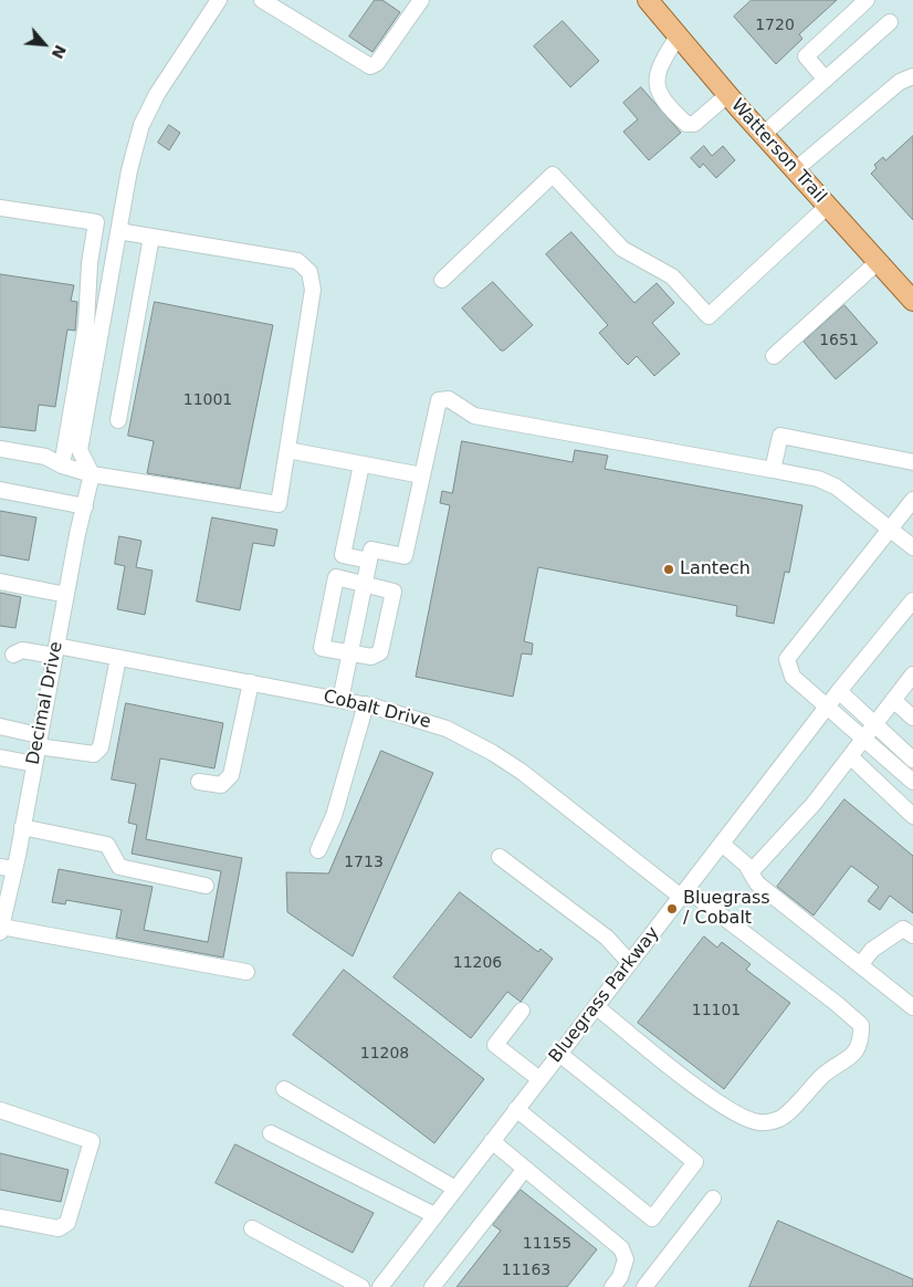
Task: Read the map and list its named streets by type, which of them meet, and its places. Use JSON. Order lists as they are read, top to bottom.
{
  "streets": {
    "main road": ["Watterson Trail"],
    "street": ["Decimal Drive", "Cobalt Drive", "Bluegrass Parkway"]
  },
  "crossings": [
    ["Decimal Drive", "Cobalt Drive"],
    ["Cobalt Drive", "Bluegrass Parkway"]
  ],
  "places": ["Lantech", "Bluegrass / Cobalt"],
  "house_numbers": [
    "1720",
    "1651",
    "11001",
    "1713",
    "11206",
    "11101",
    "11208",
    "11155",
    "11163"
  ],
  "north": "bottom right"
}
